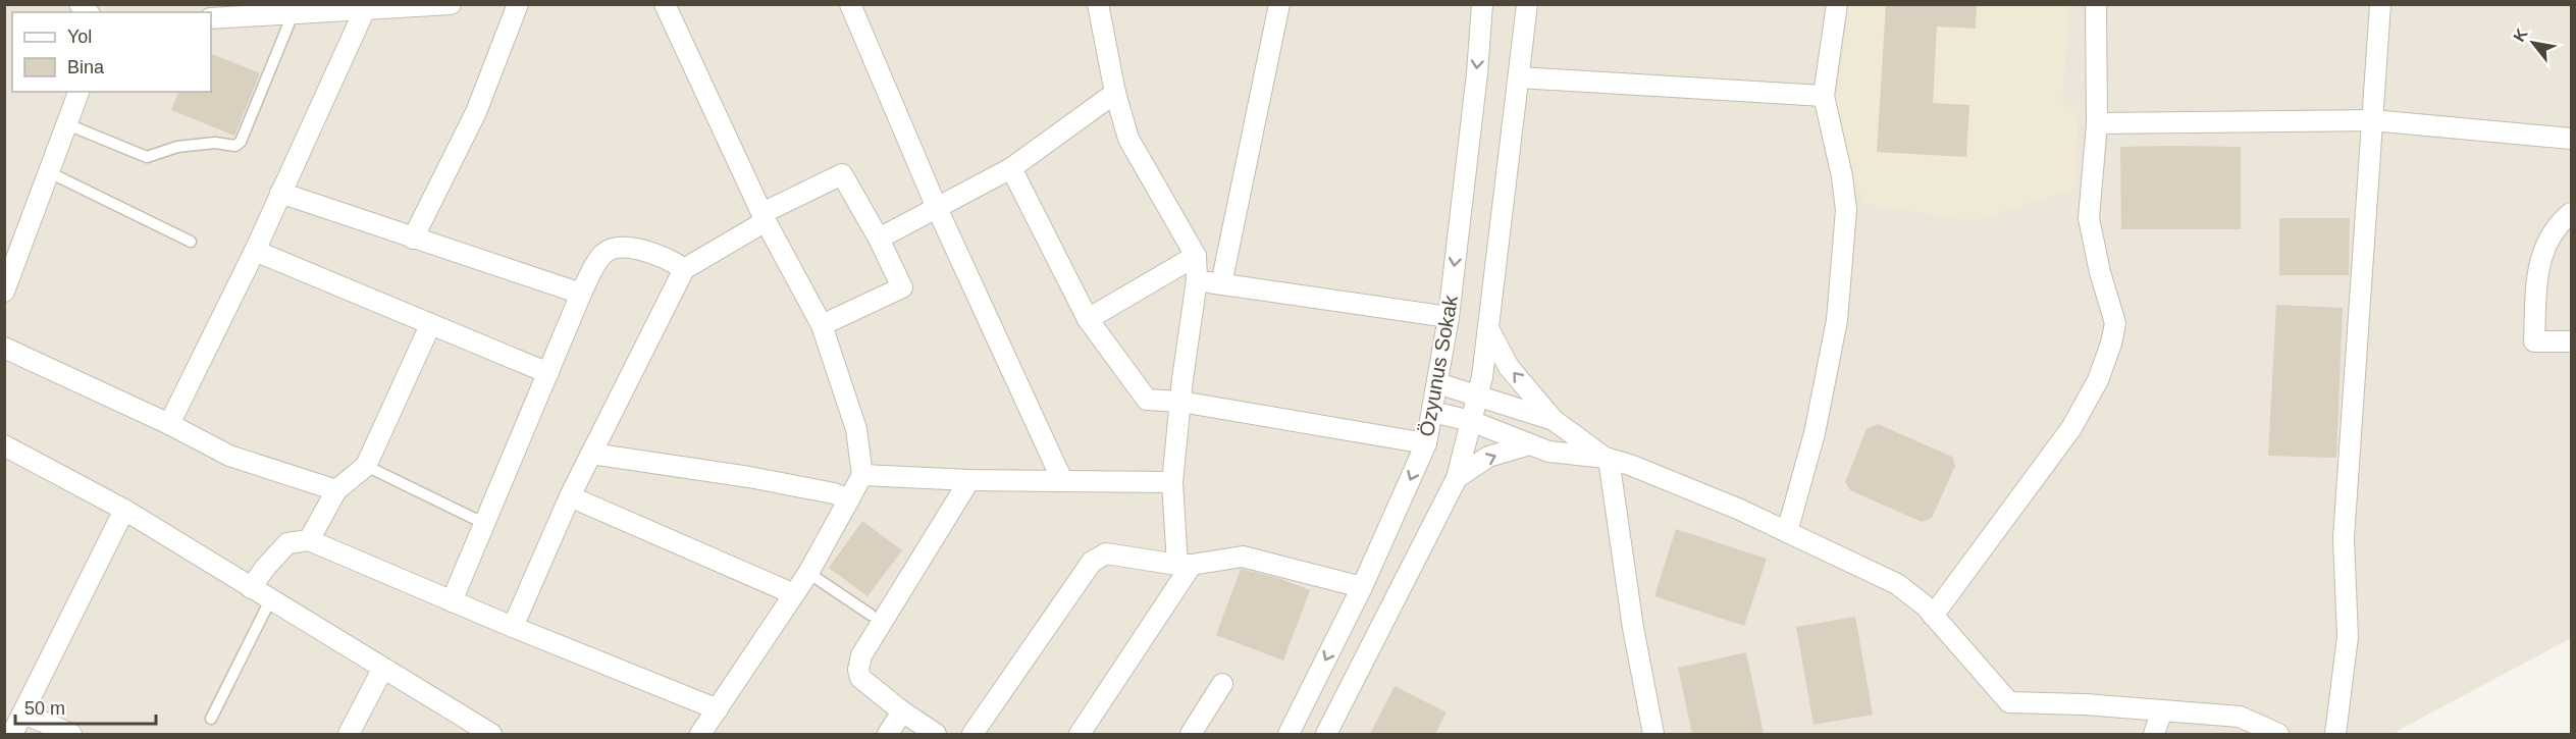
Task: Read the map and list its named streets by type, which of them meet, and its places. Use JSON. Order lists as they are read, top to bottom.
{
  "streets": {
    "street": ["Özyunus Sokak"]
  },
  "legend": ["Yol", "Bina"],
  "scale_bar": "50 m",
  "north": "top left"
}
